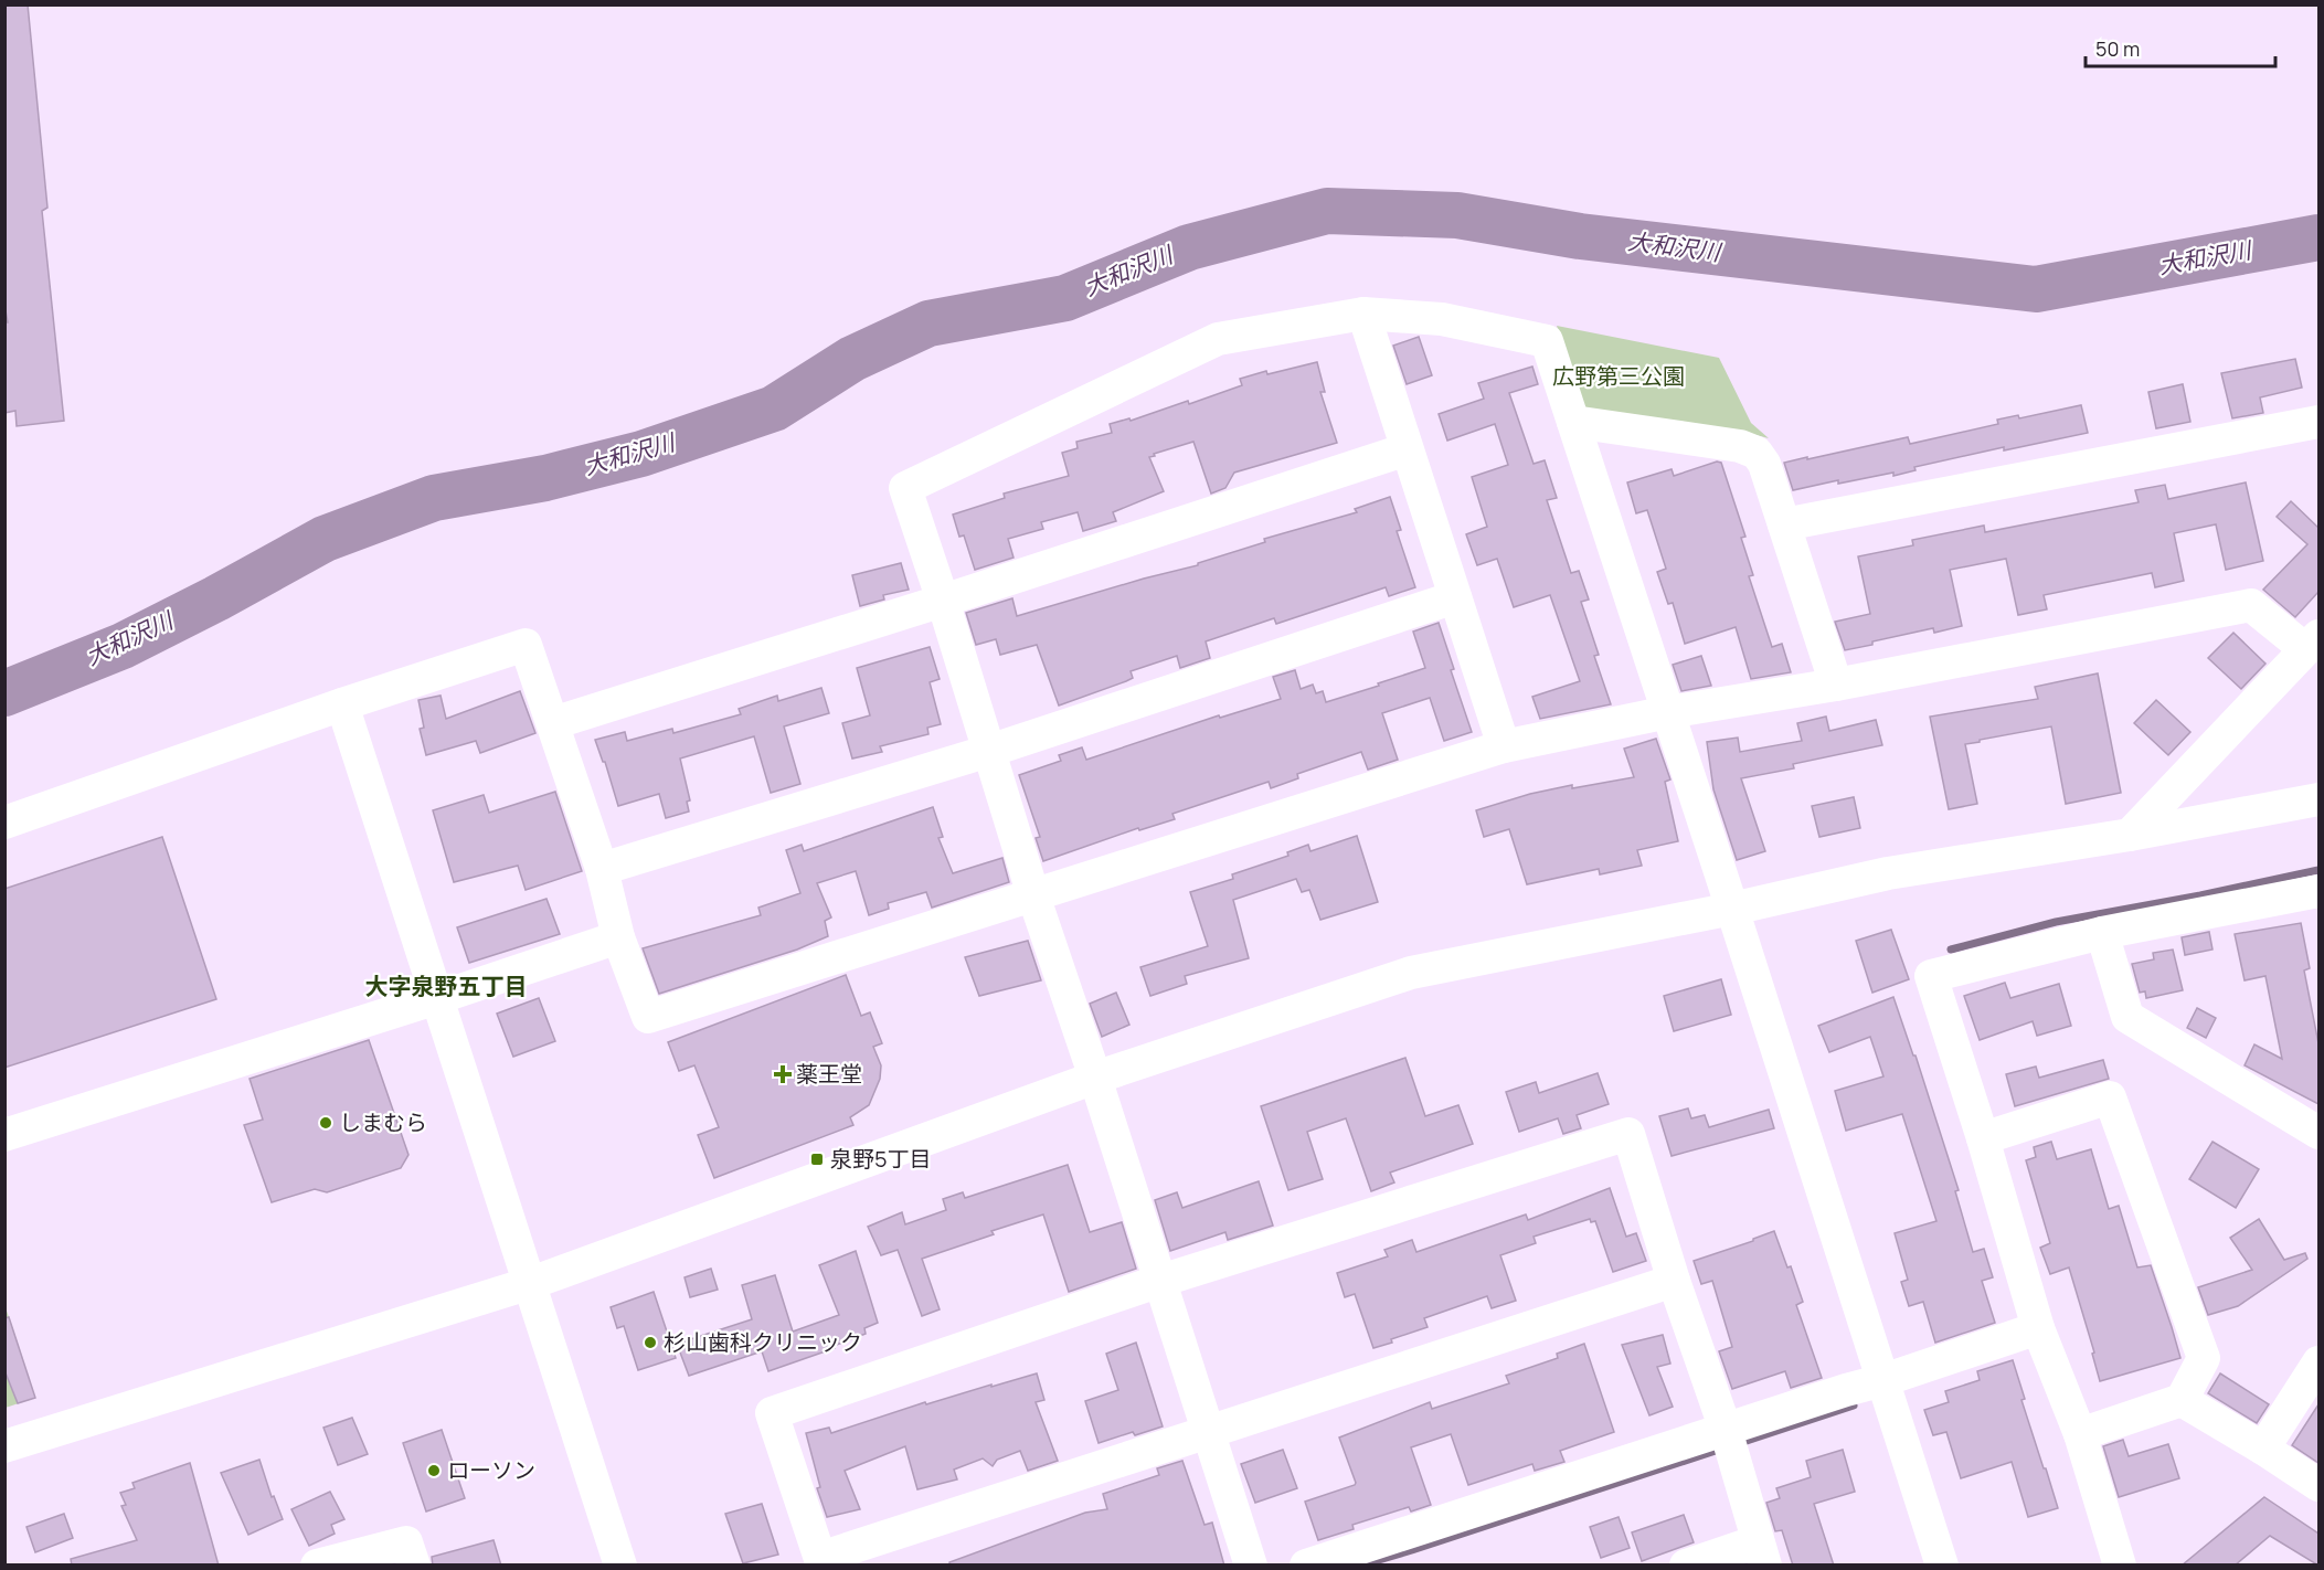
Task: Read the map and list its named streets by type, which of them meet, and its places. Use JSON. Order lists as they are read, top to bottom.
{
  "districts": ["大字泉野五丁目"],
  "water": ["大和沢川"],
  "parks": ["広野第三公園"],
  "places": {
    "health": ["薬王堂"],
    "other": ["しまむら", "杉山歯科クリニック", "ローソン"],
    "transit": ["泉野5丁目"]
  },
  "scale_bar": "50 m"
}
